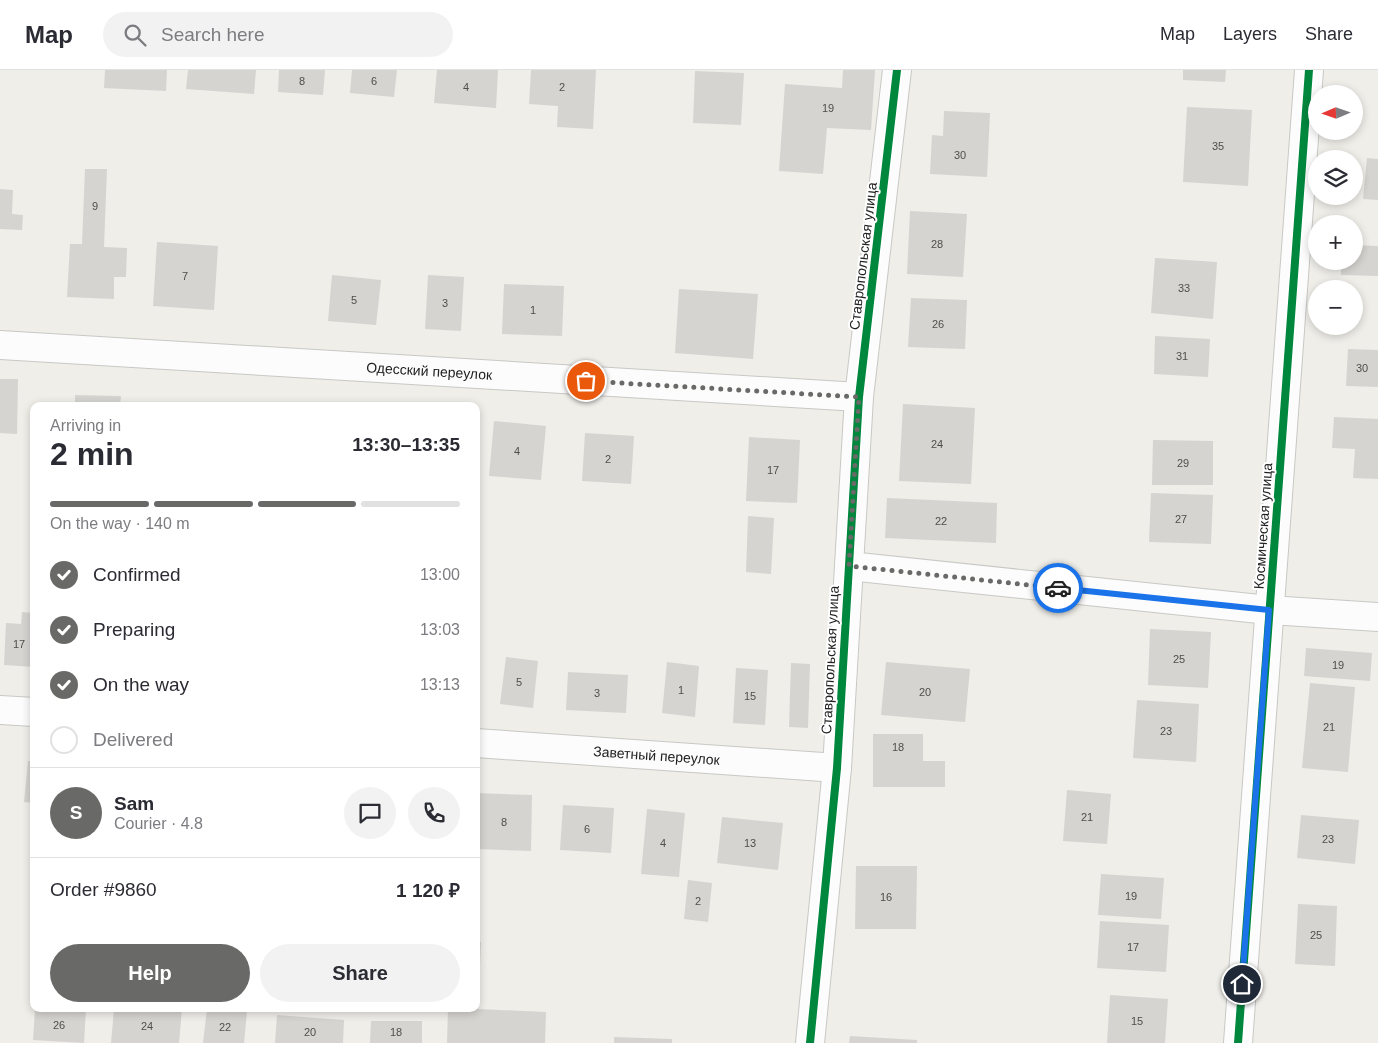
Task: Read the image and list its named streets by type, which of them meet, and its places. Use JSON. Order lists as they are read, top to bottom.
{
  "streets": {
    "street": [
      "Ставропольская улица",
      "Одесский переулок",
      "Космическая улица",
      "Заветный переулок"
    ]
  },
  "crossings": [
    ["Ставропольская улица", "Одесский переулок"],
    ["Ставропольская улица", "Заветный переулок"]
  ],
  "house_numbers": [
    "8",
    "6",
    "4",
    "2",
    "19",
    "35",
    "30",
    "9",
    "28",
    "7",
    "33",
    "5",
    "3",
    "1",
    "26",
    "31",
    "30",
    "24",
    "4",
    "2",
    "29",
    "17",
    "27",
    "22",
    "17",
    "25",
    "19",
    "5",
    "1",
    "20",
    "3",
    "15",
    "21",
    "23",
    "18",
    "21",
    "8",
    "6",
    "23",
    "4",
    "13",
    "19",
    "16",
    "2",
    "25",
    "17",
    "15",
    "26",
    "24",
    "22",
    "20",
    "18"
  ],
  "north": "left",
  "page": {
    "header": "Map",
    "search": "Search here",
    "nav": ["Map", "Layers", "Share"],
    "map_buttons": ["+", "−"],
    "heading": ["2 min", "Arriving in", "13:30–13:35"],
    "panel": [
      "Sam",
      "Courier · 4.8",
      "Order #9860",
      "1 120 ₽"
    ],
    "bar": "On the way · 140 m",
    "list": [
      ["Confirmed", "13:00"],
      ["Preparing", "13:03"],
      ["On the way", "13:13"],
      "Delivered"
    ],
    "round": "S",
    "buttons": ["Help", "Share"]
  }
}
